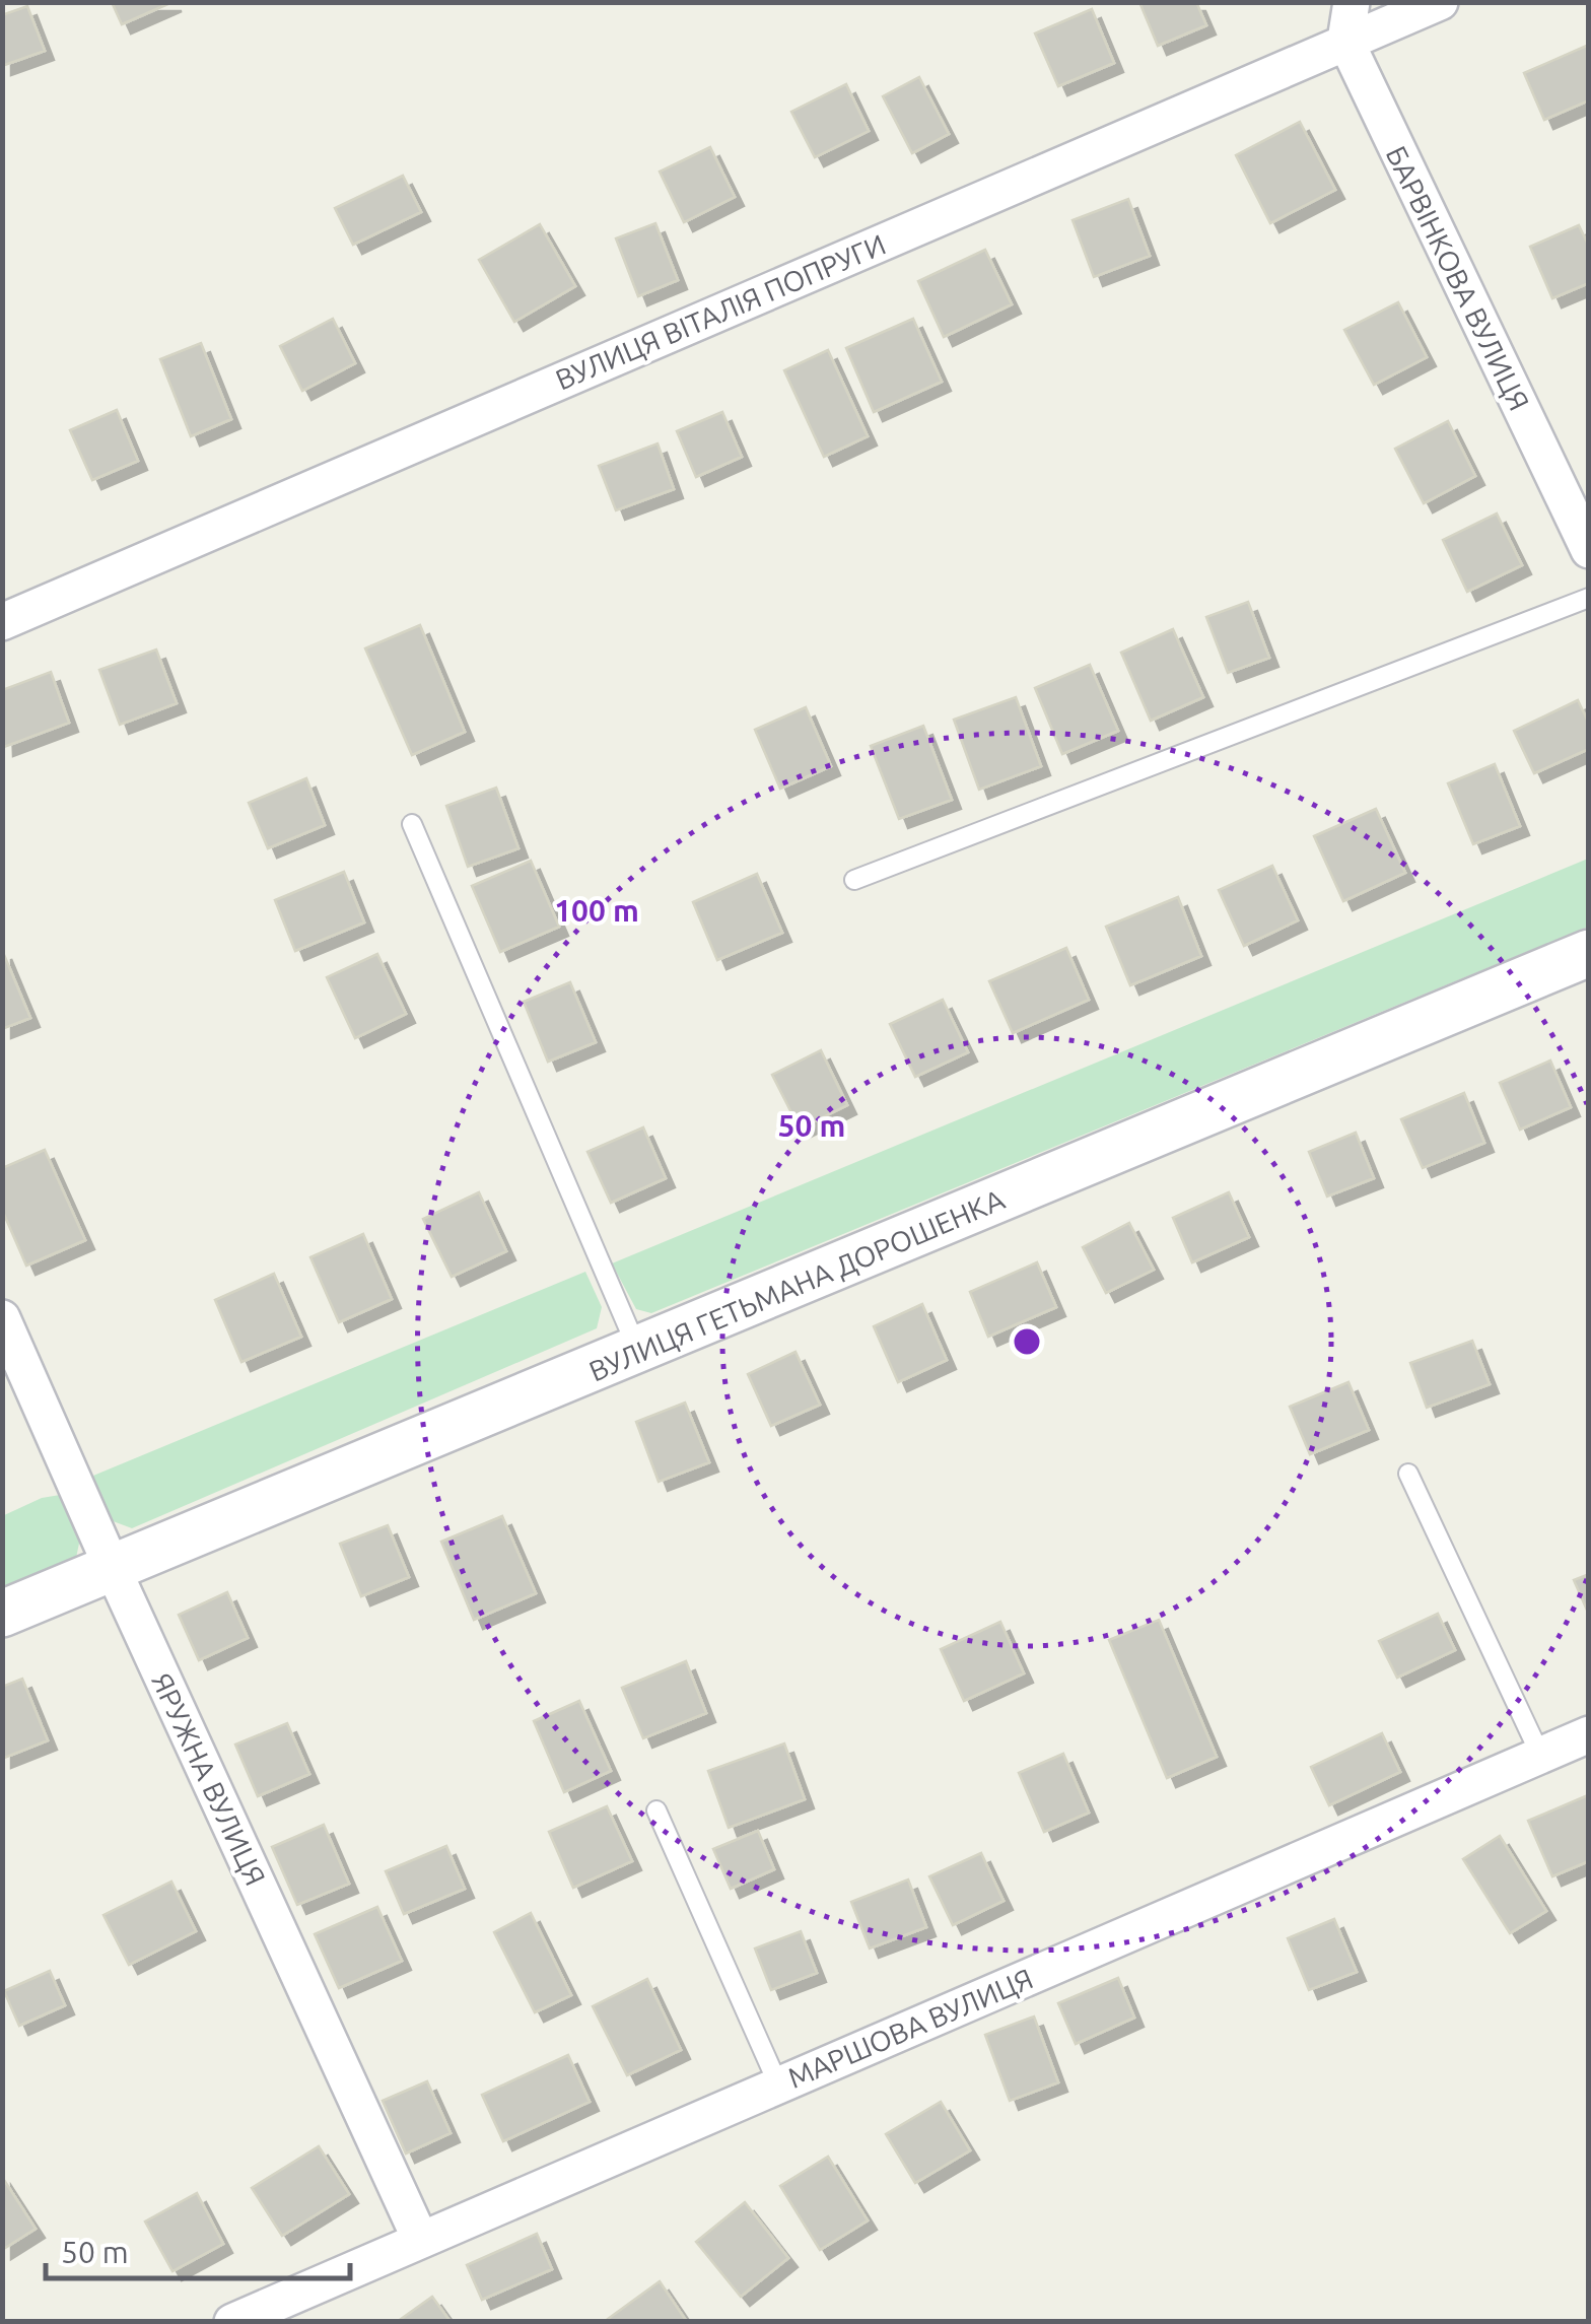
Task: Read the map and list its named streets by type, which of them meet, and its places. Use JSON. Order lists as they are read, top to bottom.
{
  "streets": {
    "street": [
      "БАРВІНКОВА ВУЛИЦЯ",
      "ВУЛИЦЯ ВІТАЛІЯ ПОПРУГИ",
      "ВУЛИЦЯ ГЕТЬМАНА ДОРОШЕНКА",
      "ЯРУЖНА ВУЛИЦЯ",
      "МАРШОВА ВУЛИЦЯ"
    ]
  },
  "crossings": [
    ["БАРВІНКОВА ВУЛИЦЯ", "ВУЛИЦЯ ВІТАЛІЯ ПОПРУГИ"],
    ["ВУЛИЦЯ ГЕТЬМАНА ДОРОШЕНКА", "ЯРУЖНА ВУЛИЦЯ"],
    ["ЯРУЖНА ВУЛИЦЯ", "МАРШОВА ВУЛИЦЯ"]
  ],
  "scale_bar": "50 m",
  "rings": ["100 m", "50 m"]
}
